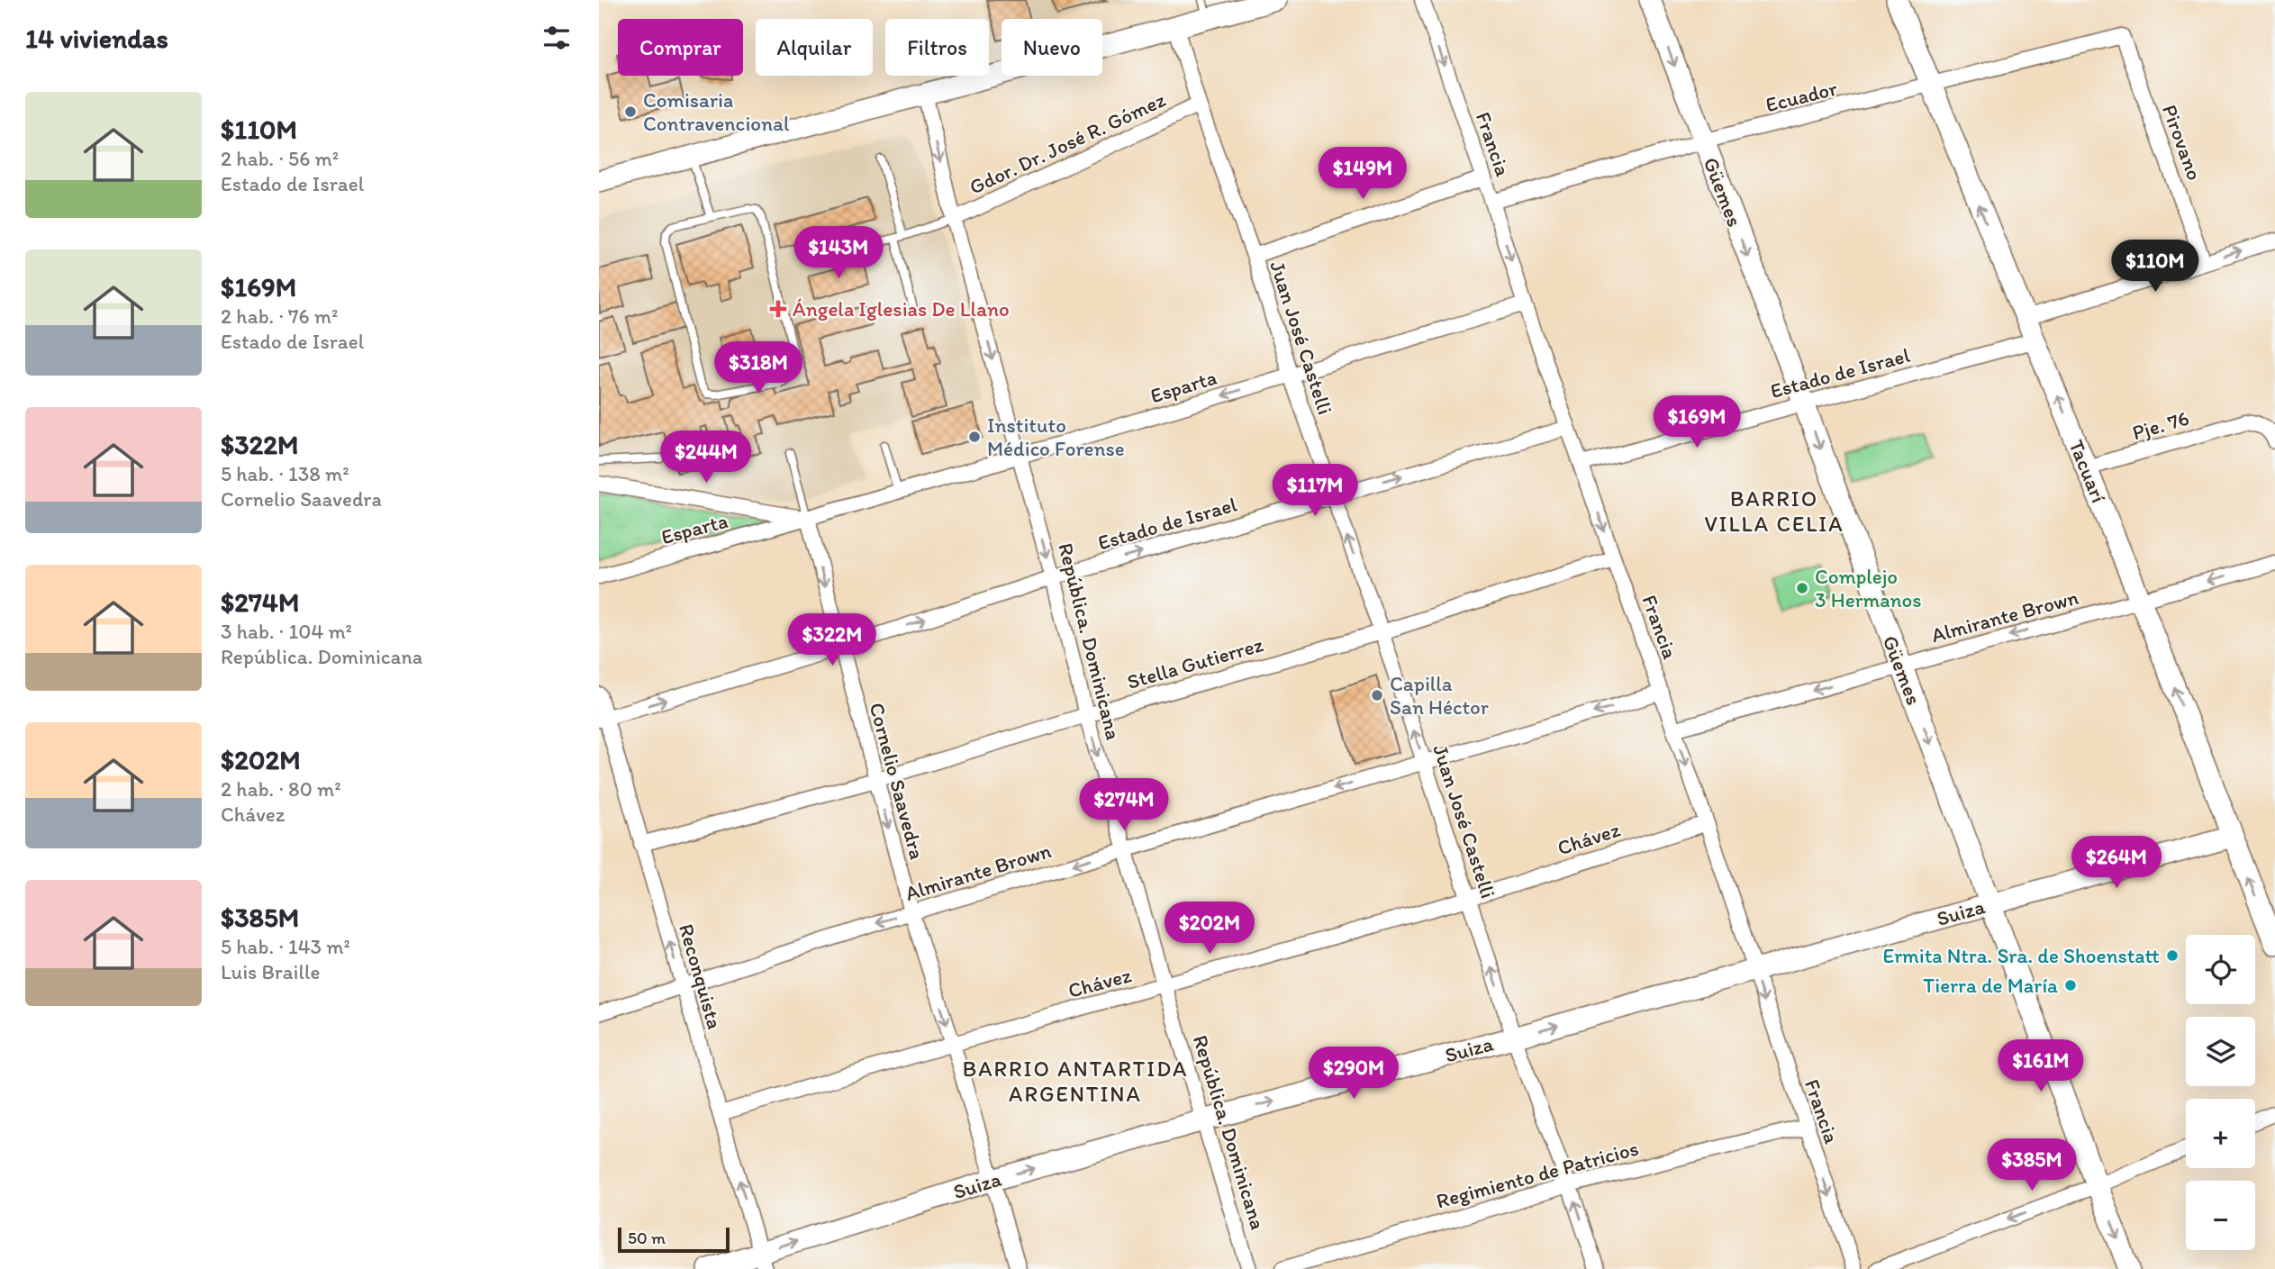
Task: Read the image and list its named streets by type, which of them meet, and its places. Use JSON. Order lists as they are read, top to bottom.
{
  "streets": {
    "street": [
      "Ecuador",
      "Pirovano",
      "Gdor. Dr. José R. Gómez",
      "Francia",
      "Güemes",
      "Juan José Castelli",
      "Estado de Israel",
      "Esparta",
      "Pje. 76",
      "Tacuarí",
      "Almirante Brown",
      "República. Dominicana",
      "Stella Gutierrez",
      "Cornelio Saavedra",
      "Chávez",
      "Suiza",
      "Reconquista",
      "Regimiento de Patricios"
    ]
  },
  "crossings": [
    ["Ecuador", "Pirovano"],
    ["Ecuador", "Francia"],
    ["Ecuador", "Güemes"],
    ["Ecuador", "Tacuarí"],
    ["Gdor. Dr. José R. Gómez", "Juan José Castelli"],
    ["Gdor. Dr. José R. Gómez", "República. Dominicana"],
    ["Francia", "Estado de Israel"],
    ["Francia", "Esparta"],
    ["Francia", "Almirante Brown"],
    ["Francia", "Stella Gutierrez"],
    ["Francia", "Chávez"],
    ["Francia", "Suiza"],
    ["Francia", "Regimiento de Patricios"],
    ["Güemes", "Estado de Israel"],
    ["Güemes", "Almirante Brown"],
    ["Güemes", "Suiza"],
    ["Juan José Castelli", "Estado de Israel"],
    ["Juan José Castelli", "Esparta"],
    ["Juan José Castelli", "Almirante Brown"],
    ["Juan José Castelli", "Stella Gutierrez"],
    ["Juan José Castelli", "Chávez"],
    ["Juan José Castelli", "Suiza"],
    ["Juan José Castelli", "Regimiento de Patricios"],
    ["Estado de Israel", "Tacuarí"],
    ["Estado de Israel", "República. Dominicana"],
    ["Estado de Israel", "Cornelio Saavedra"],
    ["Estado de Israel", "Reconquista"],
    ["Esparta", "República. Dominicana"],
    ["Esparta", "Cornelio Saavedra"],
    ["Pje. 76", "Tacuarí"],
    ["Tacuarí", "Almirante Brown"],
    ["Tacuarí", "Suiza"],
    ["Almirante Brown", "República. Dominicana"],
    ["Almirante Brown", "Cornelio Saavedra"],
    ["Almirante Brown", "Reconquista"],
    ["República. Dominicana", "Stella Gutierrez"],
    ["República. Dominicana", "Chávez"],
    ["República. Dominicana", "Suiza"],
    ["Stella Gutierrez", "Cornelio Saavedra"],
    ["Stella Gutierrez", "Reconquista"],
    ["Cornelio Saavedra", "Chávez"],
    ["Cornelio Saavedra", "Suiza"],
    ["Chávez", "Reconquista"],
    ["Suiza", "Reconquista"]
  ],
  "one_way": [
    "Francia",
    "Güemes",
    "Juan José Castelli",
    "Estado de Israel",
    "Tacuarí",
    "Almirante Brown",
    "República. Dominicana",
    "Cornelio Saavedra",
    "Suiza",
    "Reconquista"
  ],
  "districts": ["BARRIO VILLA CELIA", "BARRIO ANTARTIDA ARGENTINA"],
  "places": {
    "other": [
      "Comisaria Contravencional",
      "Instituto Médico Forense",
      "Complejo 3 Hermanos",
      "Capilla San Héctor",
      "Ermita Ntra. Sra. de Shoenstatt",
      "Tierra de María"
    ],
    "health": ["Ángela Iglesias De Llano"]
  },
  "scale_bar": "50 m",
  "page": {
    "heading": "14 viviendas",
    "chip": [
      "Comprar",
      "Alquilar",
      "Filtros",
      "Nuevo"
    ],
    "list": [
      {
        "name": "$110M",
        "note": "2 hab. · 56 m² · Estado de Israel"
      },
      {
        "name": "$169M",
        "note": "2 hab. · 76 m² · Estado de Israel"
      },
      {
        "name": "$322M",
        "note": "5 hab. · 138 m² · Cornelio Saavedra"
      },
      {
        "name": "$274M",
        "note": "3 hab. · 104 m² · República. Dominicana"
      },
      {
        "name": "$202M",
        "note": "2 hab. · 80 m² · Chávez"
      },
      {
        "name": "$385M",
        "note": "5 hab. · 143 m² · Luis Braille"
      }
    ],
    "price": [
      "$149M",
      "$143M",
      "$110M",
      "$318M",
      "$169M",
      "$244M",
      "$117M",
      "$322M",
      "$274M",
      "$264M",
      "$202M",
      "$161M",
      "$290M",
      "$385M"
    ],
    "map_buttons": ["+", "−"],
    "scale": "50 m"
  }
}
